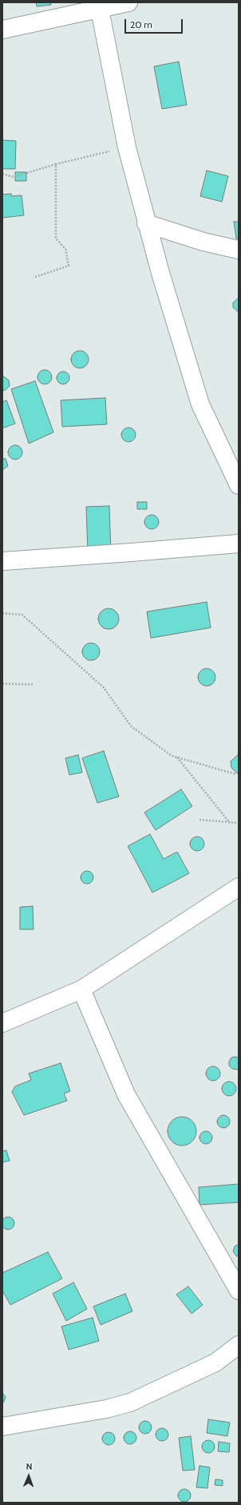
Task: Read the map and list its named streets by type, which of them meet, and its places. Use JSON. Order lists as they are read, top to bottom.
{
  "scale_bar": "20 m",
  "north": "top"
}
